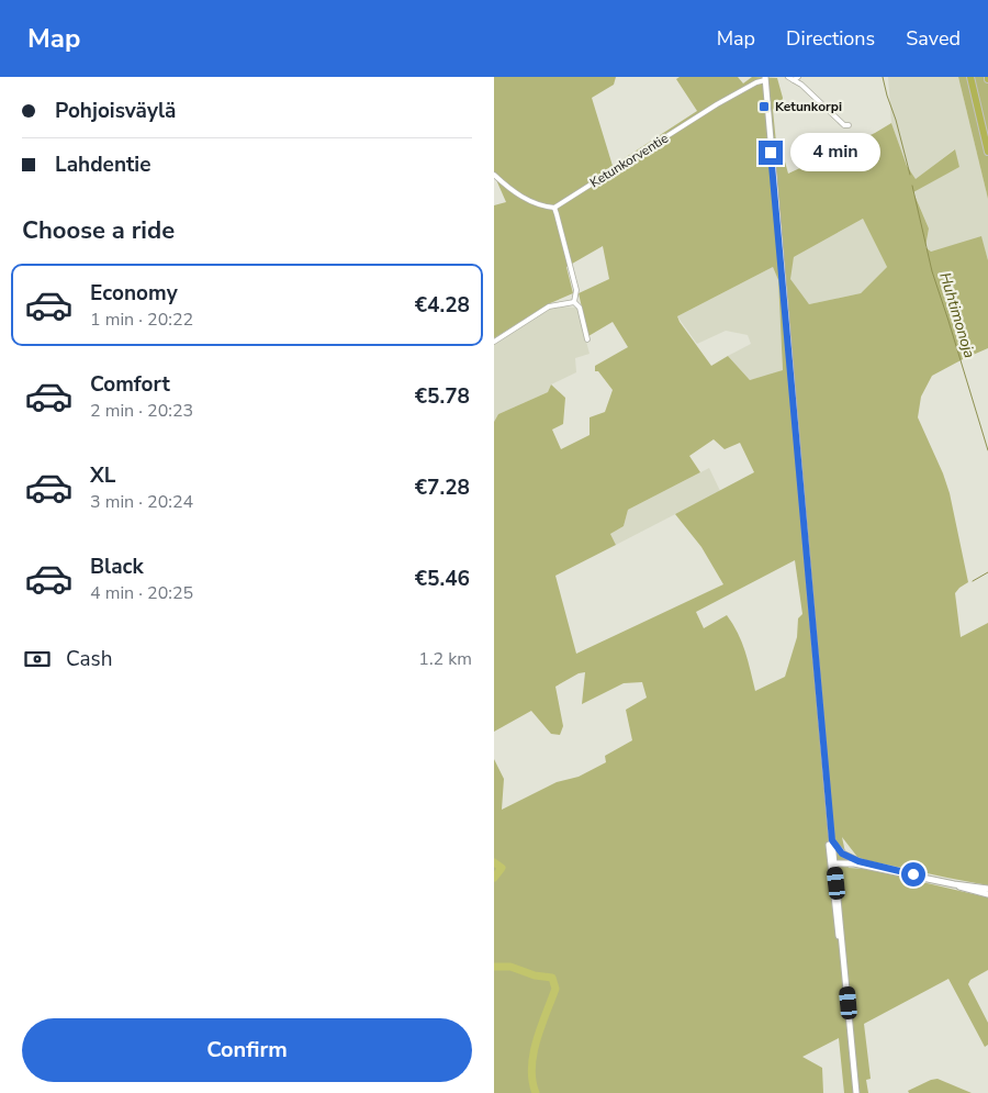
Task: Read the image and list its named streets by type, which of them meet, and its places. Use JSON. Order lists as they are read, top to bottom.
{
  "streets": {
    "street": ["Ketunkorventie"]
  },
  "water": ["Huhtimonoja"],
  "places": {
    "transit": ["Ketunkorpi"]
  },
  "page": {
    "header": "Map",
    "nav": ["Map", "Directions", "Saved"],
    "banner": ["Pohjoisväylä", "Lahdentie"],
    "bubble": "4 min",
    "heading": "Choose a ride",
    "list": [
      {
        "name": "Economy",
        "note": "1 min · 20:22",
        "value": "€4.28"
      },
      {
        "name": "Comfort",
        "note": "2 min · 20:23",
        "value": "€5.78"
      },
      {
        "name": "XL",
        "note": "3 min · 20:24",
        "value": "€7.28"
      },
      {
        "name": "Black",
        "note": "4 min · 20:25",
        "value": "€5.46"
      }
    ],
    "pay": ["Cash", "1.2 km"],
    "buttons": "Confirm"
  }
}
